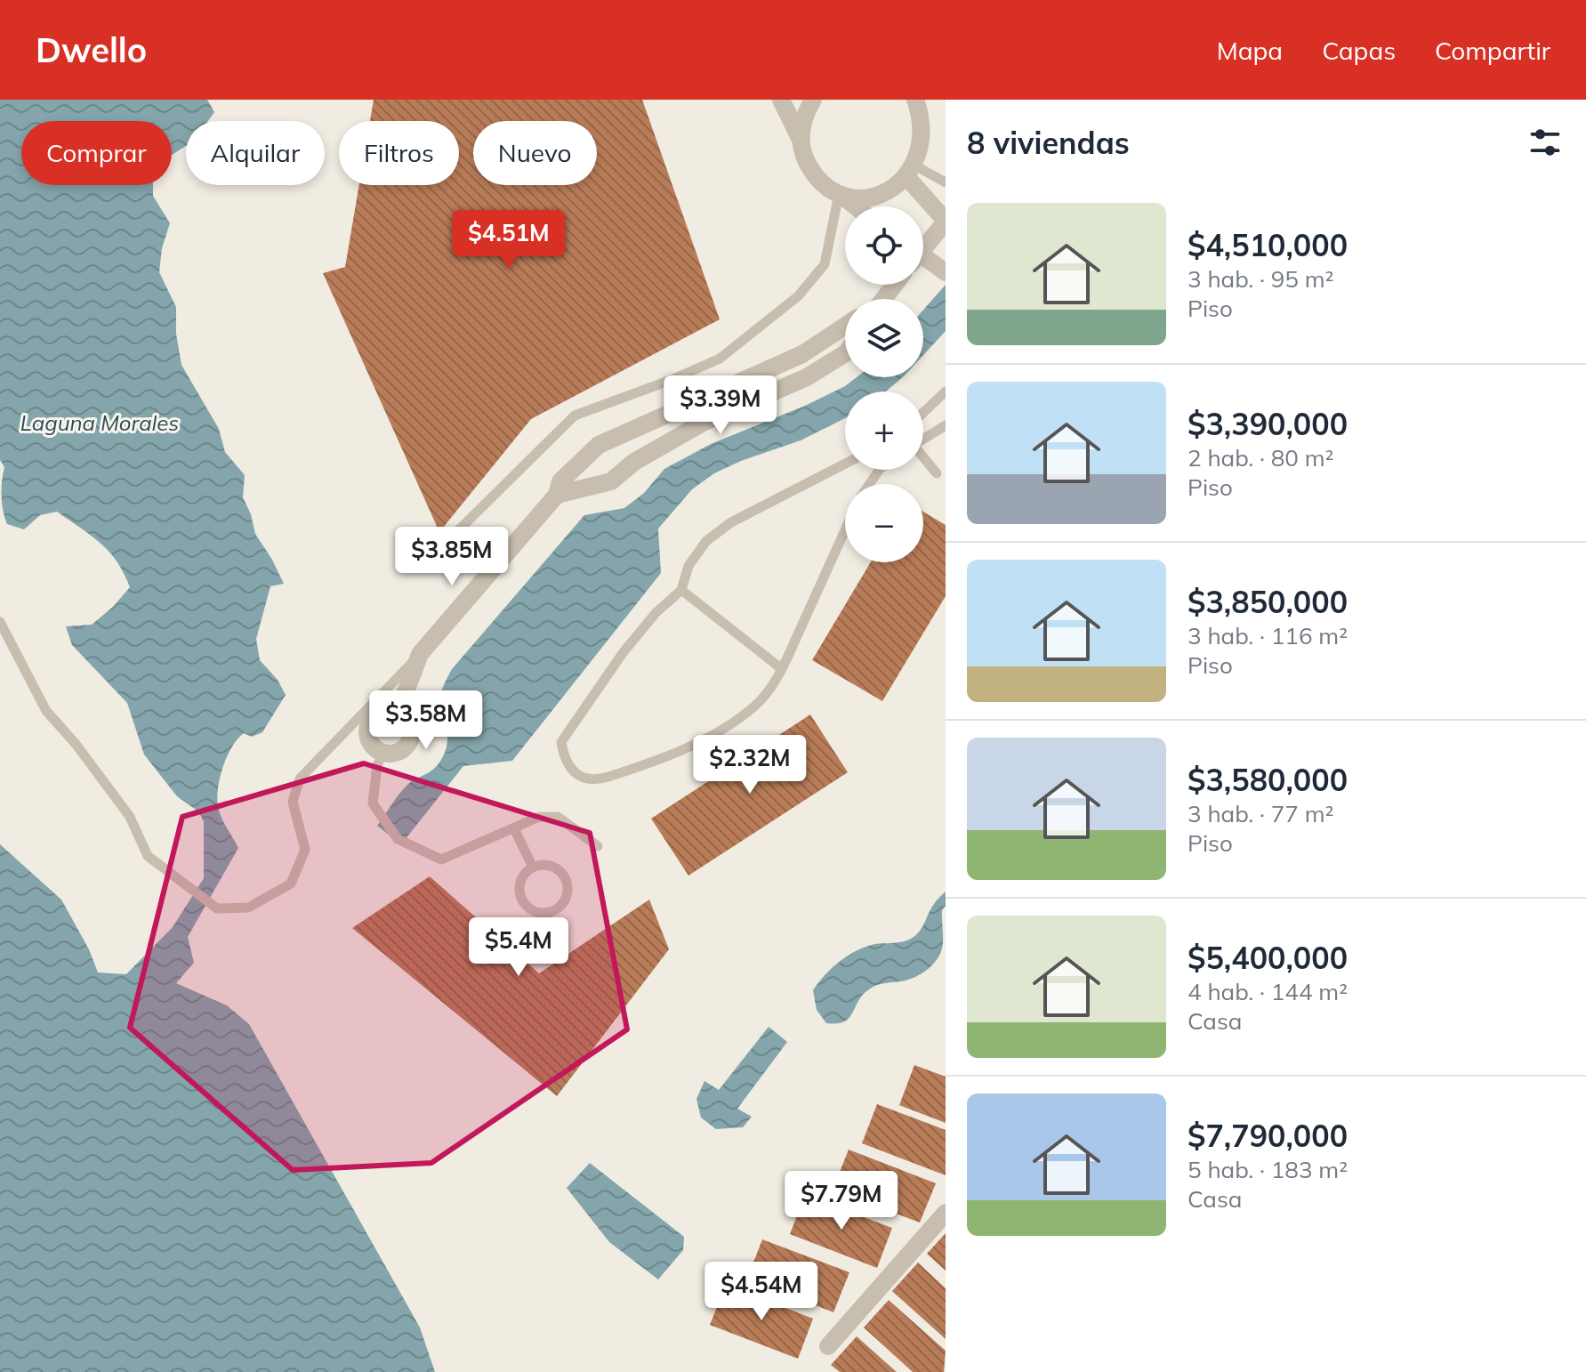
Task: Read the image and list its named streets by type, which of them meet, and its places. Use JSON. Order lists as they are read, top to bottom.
{
  "water": ["Laguna Morales"],
  "page": {
    "header": "Dwello",
    "nav": ["Mapa", "Capas", "Compartir"],
    "heading": "8 viviendas",
    "chip": [
      "Comprar",
      "Alquilar",
      "Filtros",
      "Nuevo"
    ],
    "list": [
      {
        "name": "$4,510,000",
        "note": "3 hab. · 95 m² · Piso"
      },
      {
        "name": "$3,390,000",
        "note": "2 hab. · 80 m² · Piso"
      },
      {
        "name": "$3,850,000",
        "note": "3 hab. · 116 m² · Piso"
      },
      {
        "name": "$3,580,000",
        "note": "3 hab. · 77 m² · Piso"
      },
      {
        "name": "$5,400,000",
        "note": "4 hab. · 144 m² · Casa"
      },
      {
        "name": "$7,790,000",
        "note": "5 hab. · 183 m² · Casa"
      }
    ],
    "map_buttons": ["+", "−"],
    "price": [
      "$4.51M",
      "$3.39M",
      "$3.85M",
      "$3.58M",
      "$2.32M",
      "$5.4M",
      "$7.79M",
      "$4.54M"
    ]
  }
}
